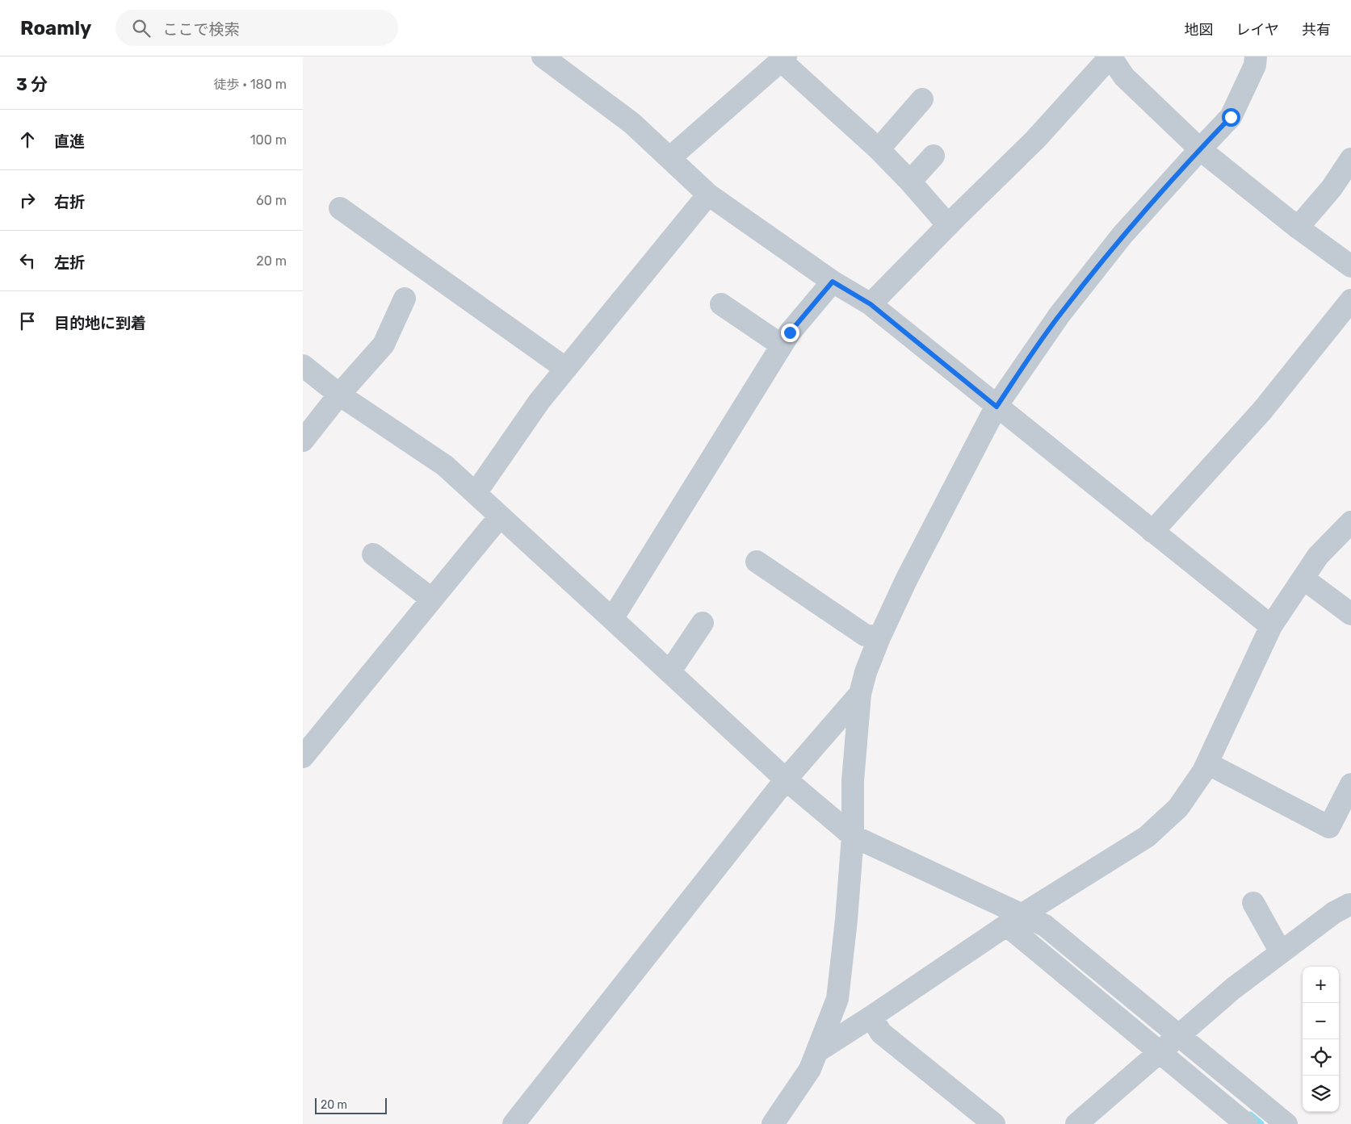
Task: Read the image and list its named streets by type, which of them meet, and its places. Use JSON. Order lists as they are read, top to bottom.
{
  "scale_bar": "20 m",
  "page": {
    "header": "Roamly",
    "search": "ここで検索",
    "nav": ["地図", "レイヤ", "共有"],
    "heading": ["3 分", "徒歩 · 180 m"],
    "list": [
      ["直進", "100 m"],
      ["右折", "60 m"],
      ["左折", "20 m"],
      "目的地に到着"
    ],
    "map_buttons": ["+", "−"],
    "scale": "20 m"
  }
}
